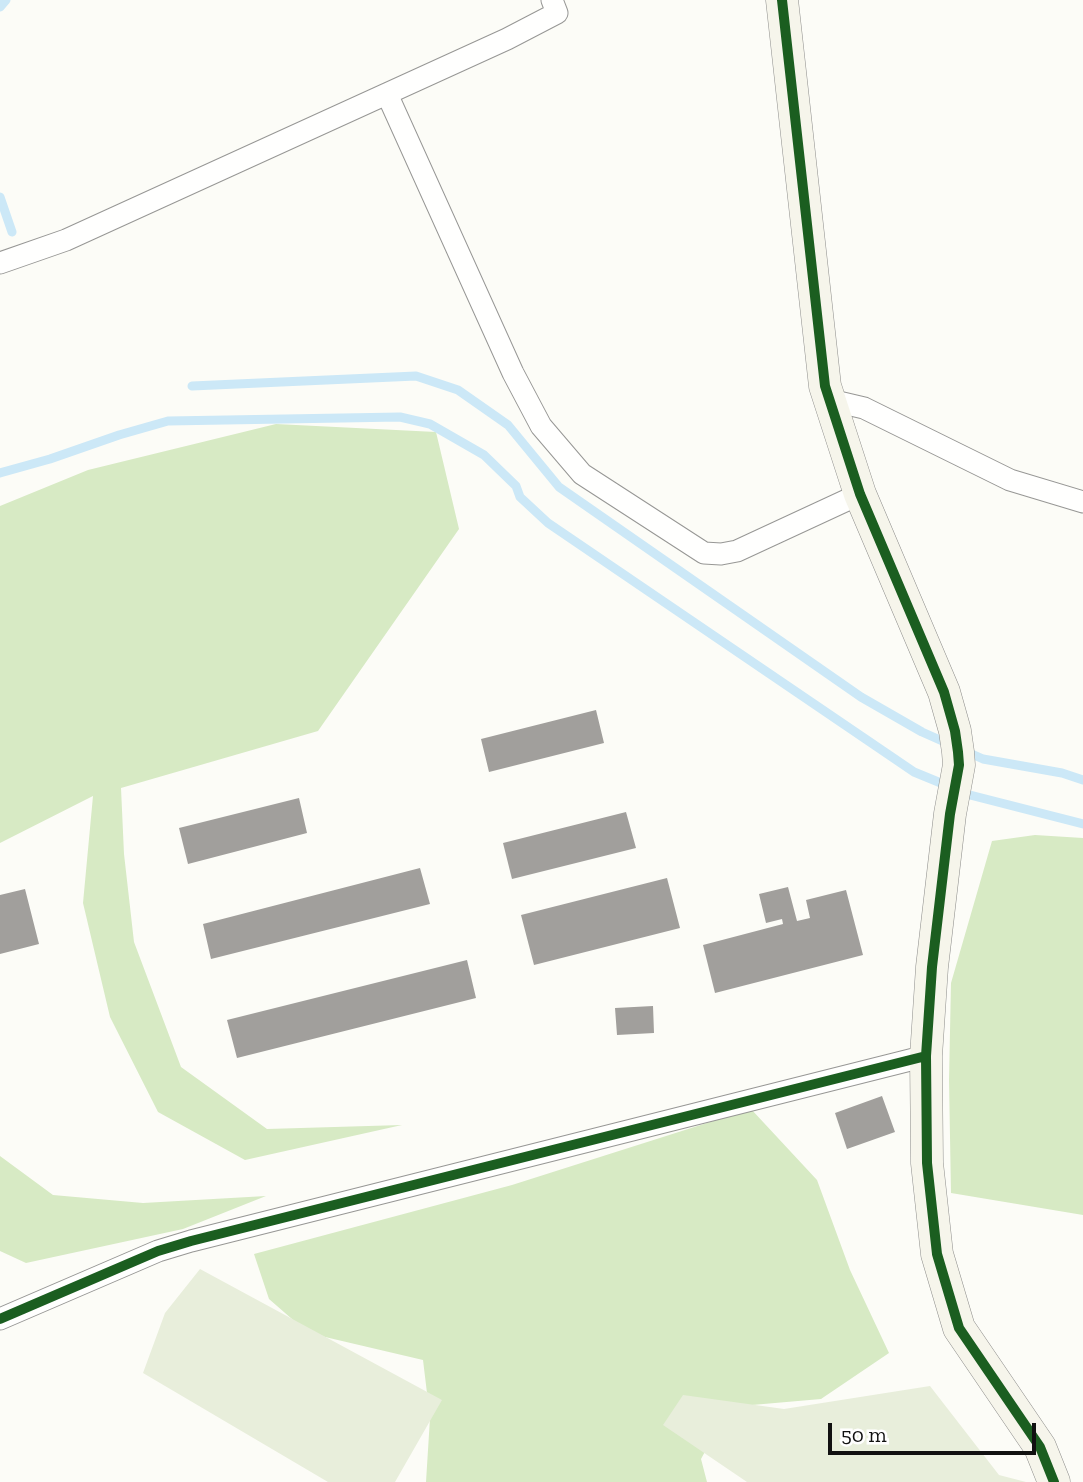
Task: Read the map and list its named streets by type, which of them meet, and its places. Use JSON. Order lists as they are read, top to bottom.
{
  "scale_bar": "50 m"
}
